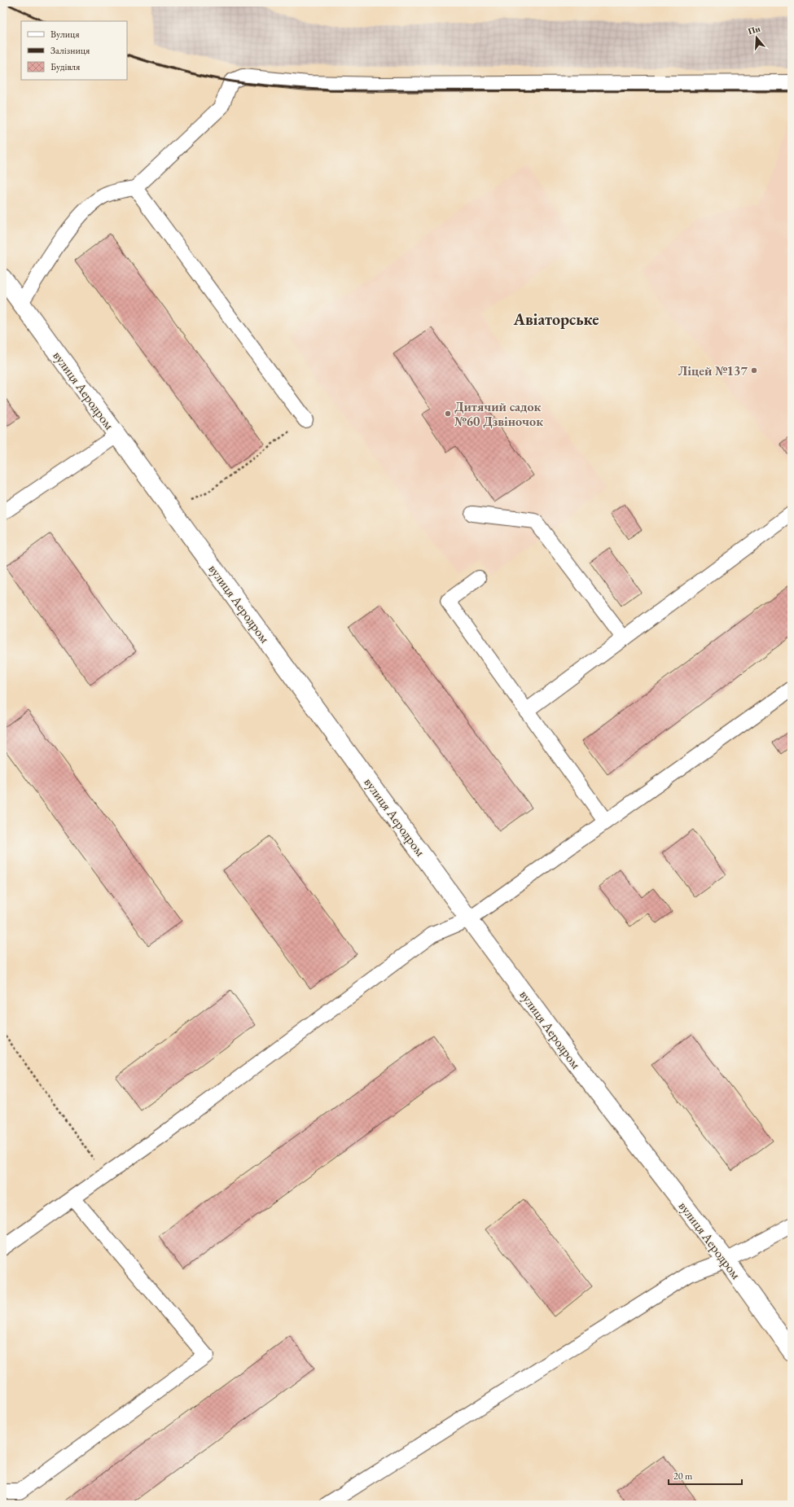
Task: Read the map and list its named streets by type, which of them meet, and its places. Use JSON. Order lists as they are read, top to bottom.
{
  "streets": {
    "street": ["вулиця Аеродром"]
  },
  "districts": ["Авіаторське"],
  "places": ["Ліцей №137", "Дитячий садок №60 Дзвіночок"],
  "legend": ["Вулиця", "Залізниця", "Будівля"],
  "scale_bar": "20 m",
  "north": "top"
}
